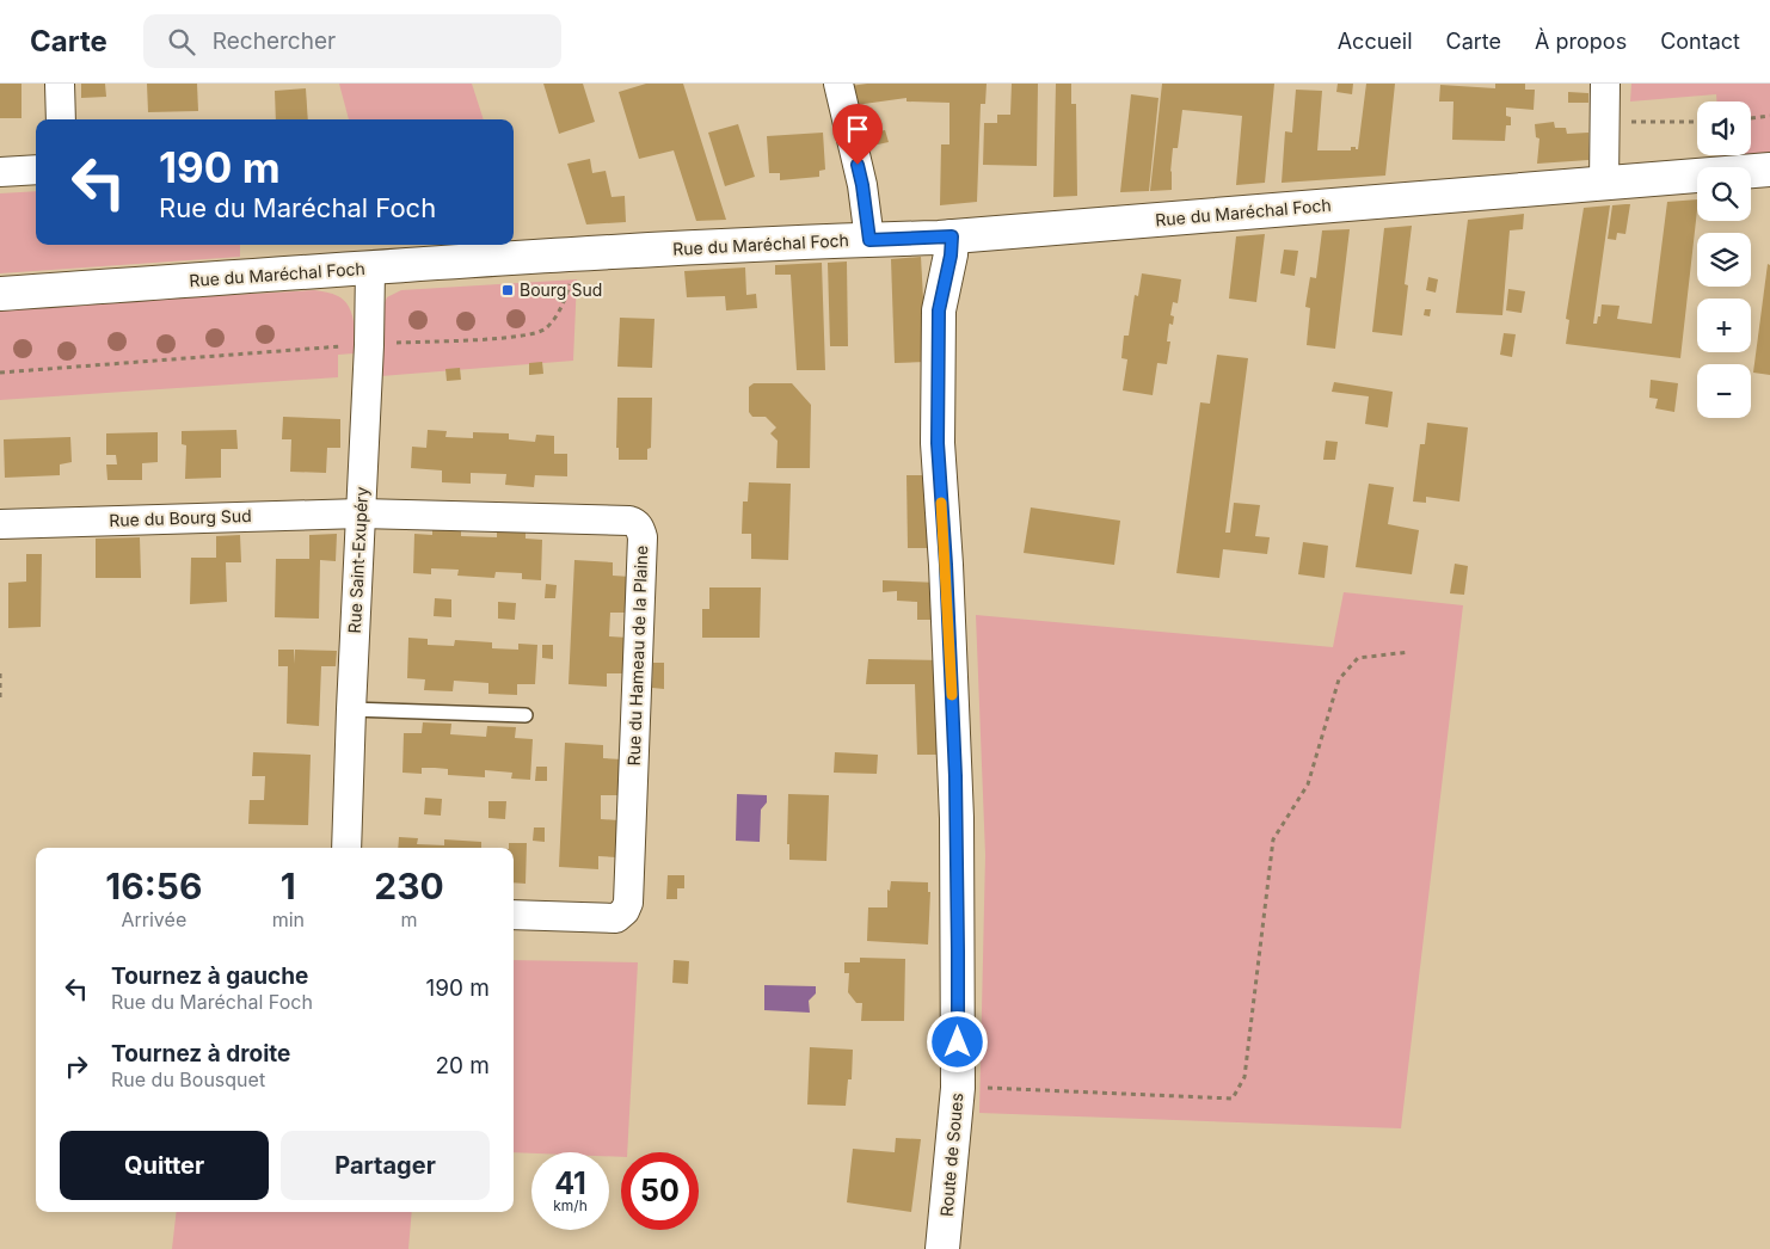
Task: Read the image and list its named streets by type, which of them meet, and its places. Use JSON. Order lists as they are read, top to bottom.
{
  "streets": {
    "main road": ["Rue du Maréchal Foch", "Route de Soues"],
    "street": ["Rue du Bourg Sud", "Rue Saint-Exupéry", "Rue du Hameau de la Plaine"]
  },
  "crossings": [
    ["Rue du Maréchal Foch", "Rue Saint-Exupéry"],
    ["Rue du Maréchal Foch", "Route de Soues"],
    ["Rue du Bourg Sud", "Rue Saint-Exupéry"],
    ["Rue du Bourg Sud", "Rue du Hameau de la Plaine"],
    ["Rue Saint-Exupéry", "Rue du Hameau de la Plaine"]
  ],
  "places": {
    "transit": ["Bourg Sud"]
  },
  "page": {
    "header": "Carte",
    "search": "Rechercher",
    "nav": [
      "Accueil",
      "Carte",
      "À propos",
      "Contact"
    ],
    "map_buttons": ["+", "−"],
    "turn": ["190 m", "Rue du Maréchal Foch"],
    "eta": [
      "16:56",
      "Arrivée",
      "1",
      "min",
      "230",
      "m"
    ],
    "list": [
      {
        "name": "Tournez à gauche",
        "note": "Rue du Maréchal Foch",
        "value": "190 m"
      },
      {
        "name": "Tournez à droite",
        "note": "Rue du Bousquet",
        "value": "20 m"
      }
    ],
    "buttons": ["Quitter", "Partager"],
    "speed": "41 km/h",
    "limit": "50"
  }
}
